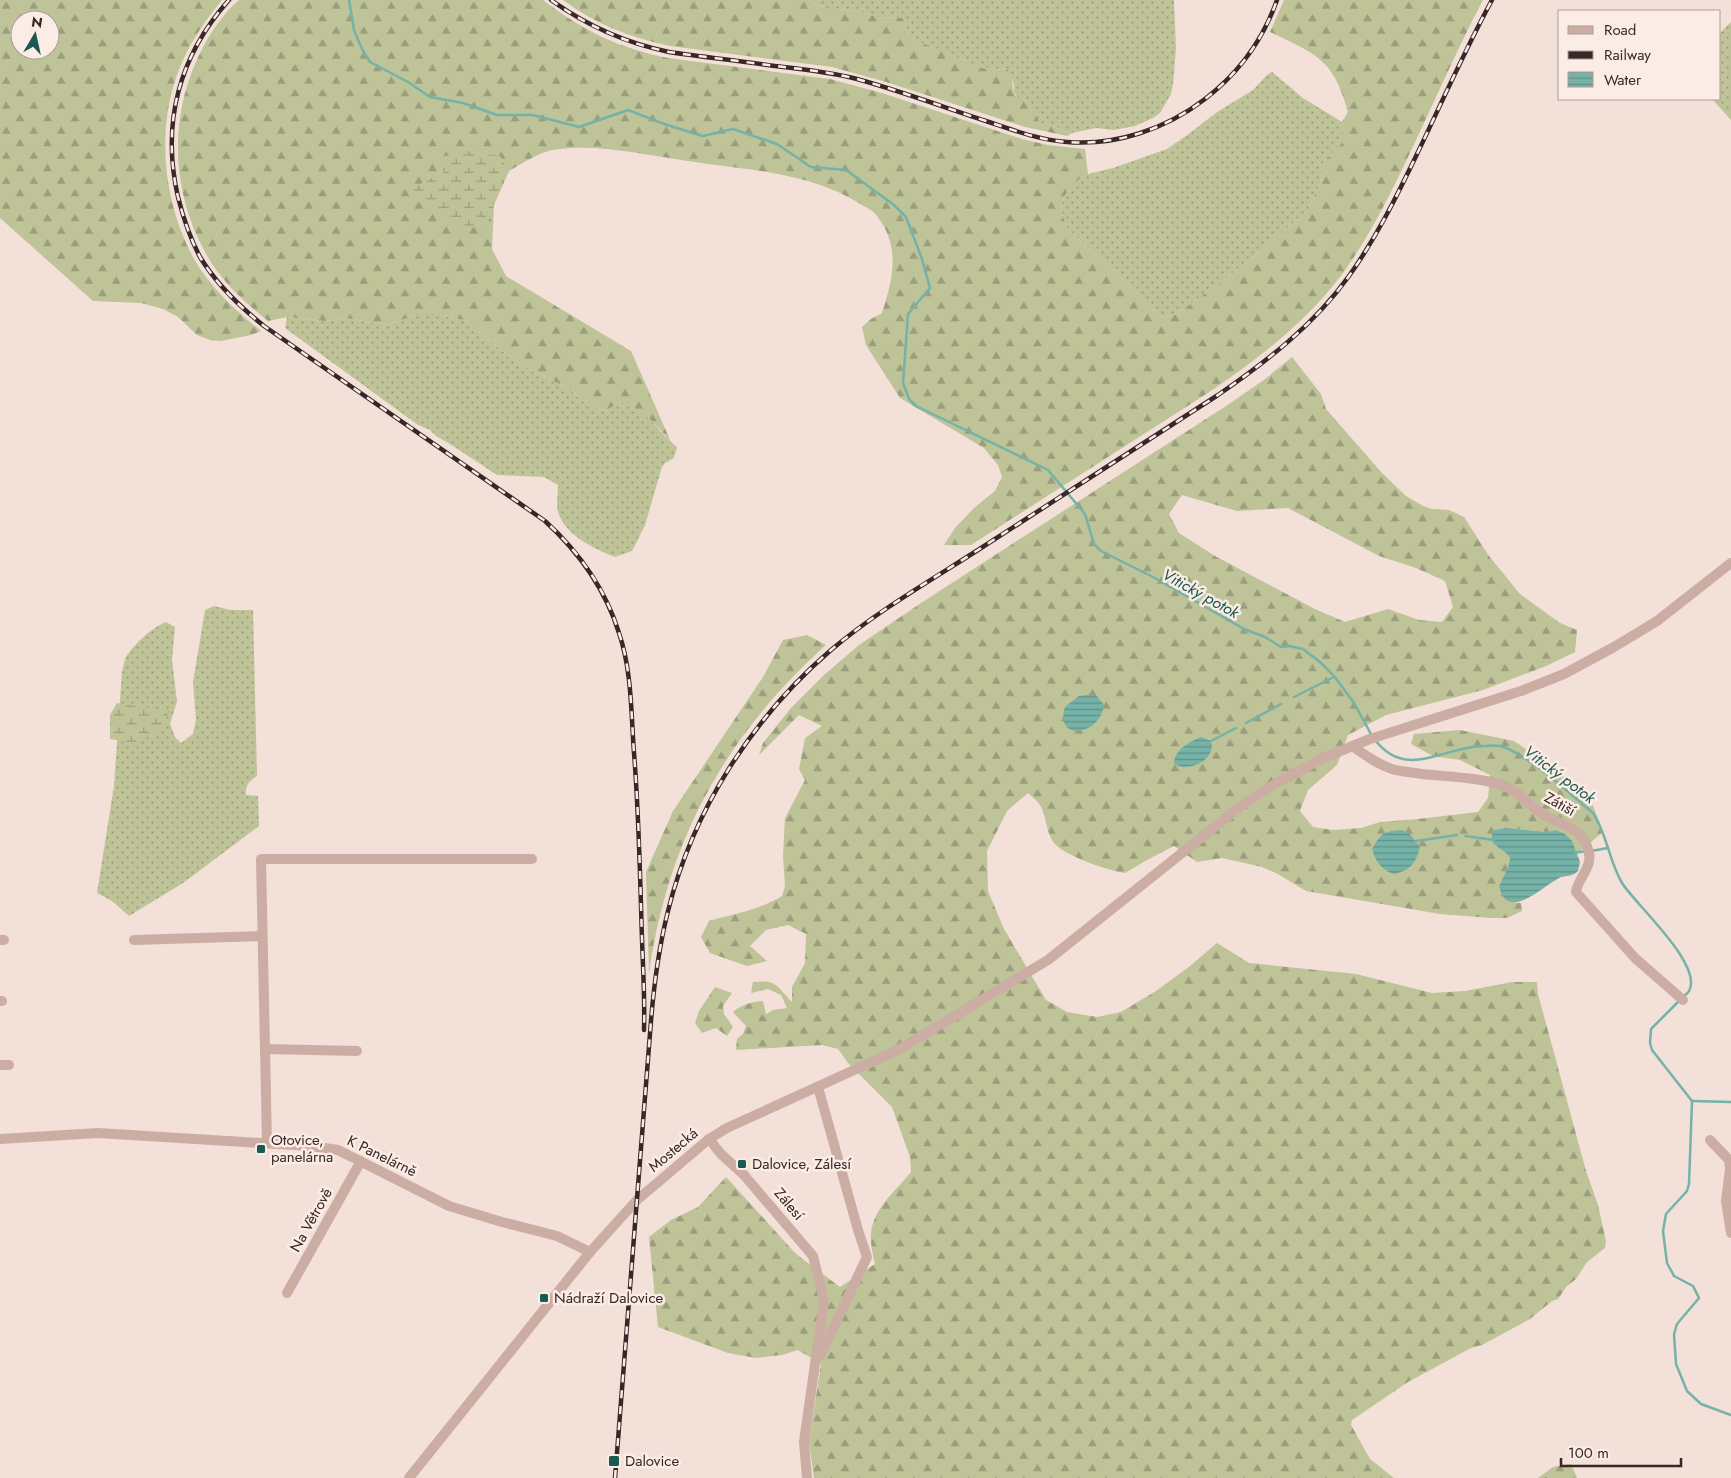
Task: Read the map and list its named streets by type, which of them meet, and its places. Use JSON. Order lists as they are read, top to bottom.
{
  "streets": {
    "street": [
      "Zátiší",
      "Mostecká",
      "K Panelárně",
      "Zálesí",
      "Na Větrově"
    ]
  },
  "crossings": [
    ["Zátiší", "Mostecká"],
    ["Mostecká", "K Panelárně"],
    ["Mostecká", "Zálesí"],
    ["K Panelárně", "Na Větrově"]
  ],
  "water": ["Vitický potok"],
  "places": {
    "transit": [
      "Otovice, panelárna",
      "Dalovice, Zálesí",
      "Nádraží Dalovice",
      "Dalovice"
    ]
  },
  "legend": ["Road", "Railway", "Water"],
  "scale_bar": "100 m",
  "north": "top"
}
